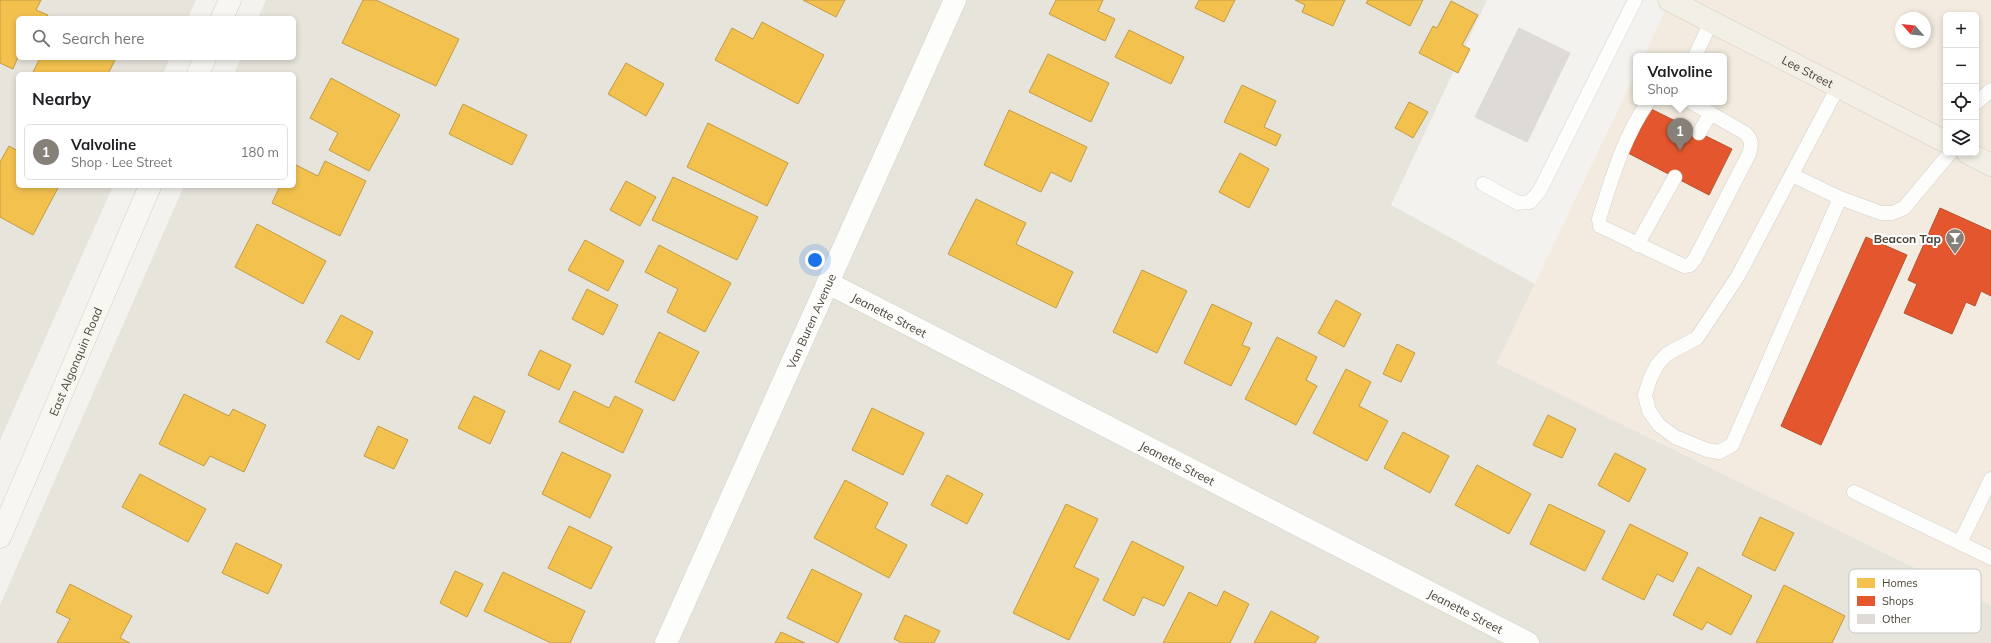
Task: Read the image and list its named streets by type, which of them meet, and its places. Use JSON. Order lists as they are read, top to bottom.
{
  "streets": {
    "main road": ["Lee Street"],
    "street": ["Jeanette Street", "Van Buren Avenue", "East Algonquin Road"]
  },
  "crossings": [
    ["Jeanette Street", "Van Buren Avenue"]
  ],
  "places": {
    "bar": ["Beacon Tap"]
  },
  "legend": ["Homes", "Shops", "Other"],
  "north": "top left",
  "page": {
    "map_buttons": ["+", "−"],
    "search": "Search here",
    "popup": ["Valvoline", "Shop"],
    "heading": "Nearby",
    "pins": "1",
    "list": [
      {
        "mark": "1",
        "name": "Valvoline",
        "note": "Shop · Lee Street",
        "value": "180 m"
      }
    ]
  }
}
